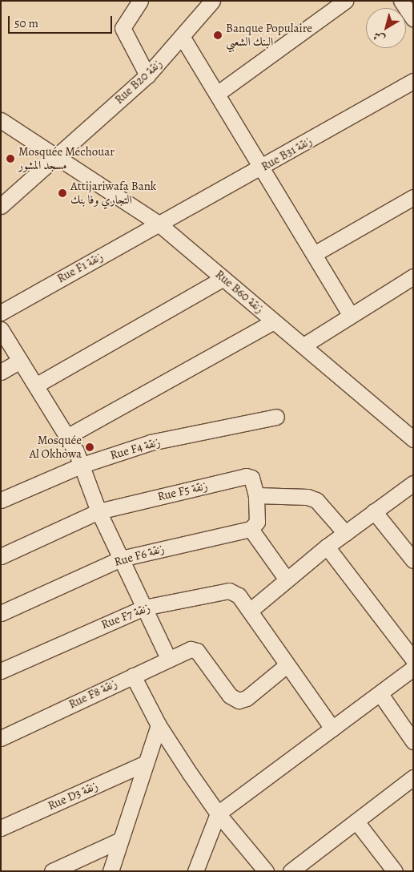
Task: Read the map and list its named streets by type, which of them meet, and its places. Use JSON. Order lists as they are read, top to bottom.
{
  "streets": {
    "street": [
      "Rue B20 زنقة",
      "Rue B31 زنقة",
      "Rue F1 زنقة",
      "Rue B60 زنقة",
      "Rue F4 زنقة",
      "Rue F5 زنقة",
      "Rue F6 زنقة",
      "Rue F7 زنقة",
      "Rue F8 زنقة",
      "Rue D3 زنقة"
    ]
  },
  "crossings": [
    ["Rue B20 زنقة", "Rue B60 زنقة"],
    ["Rue B31 زنقة", "Rue F1 زنقة"],
    ["Rue B31 زنقة", "Rue B60 زنقة"],
    ["Rue F1 زنقة", "Rue B60 زنقة"],
    ["Rue F7 زنقة", "Rue F8 زنقة"]
  ],
  "places": [
    "Banque Populaire البنك الشعبي",
    "Mosquée Méchouar مسجد المشور",
    "Attijariwafa Bank التجاري وفا بنك",
    "Mosquée Al Okhowa"
  ],
  "scale_bar": "50 m",
  "north": "bottom left"
}
